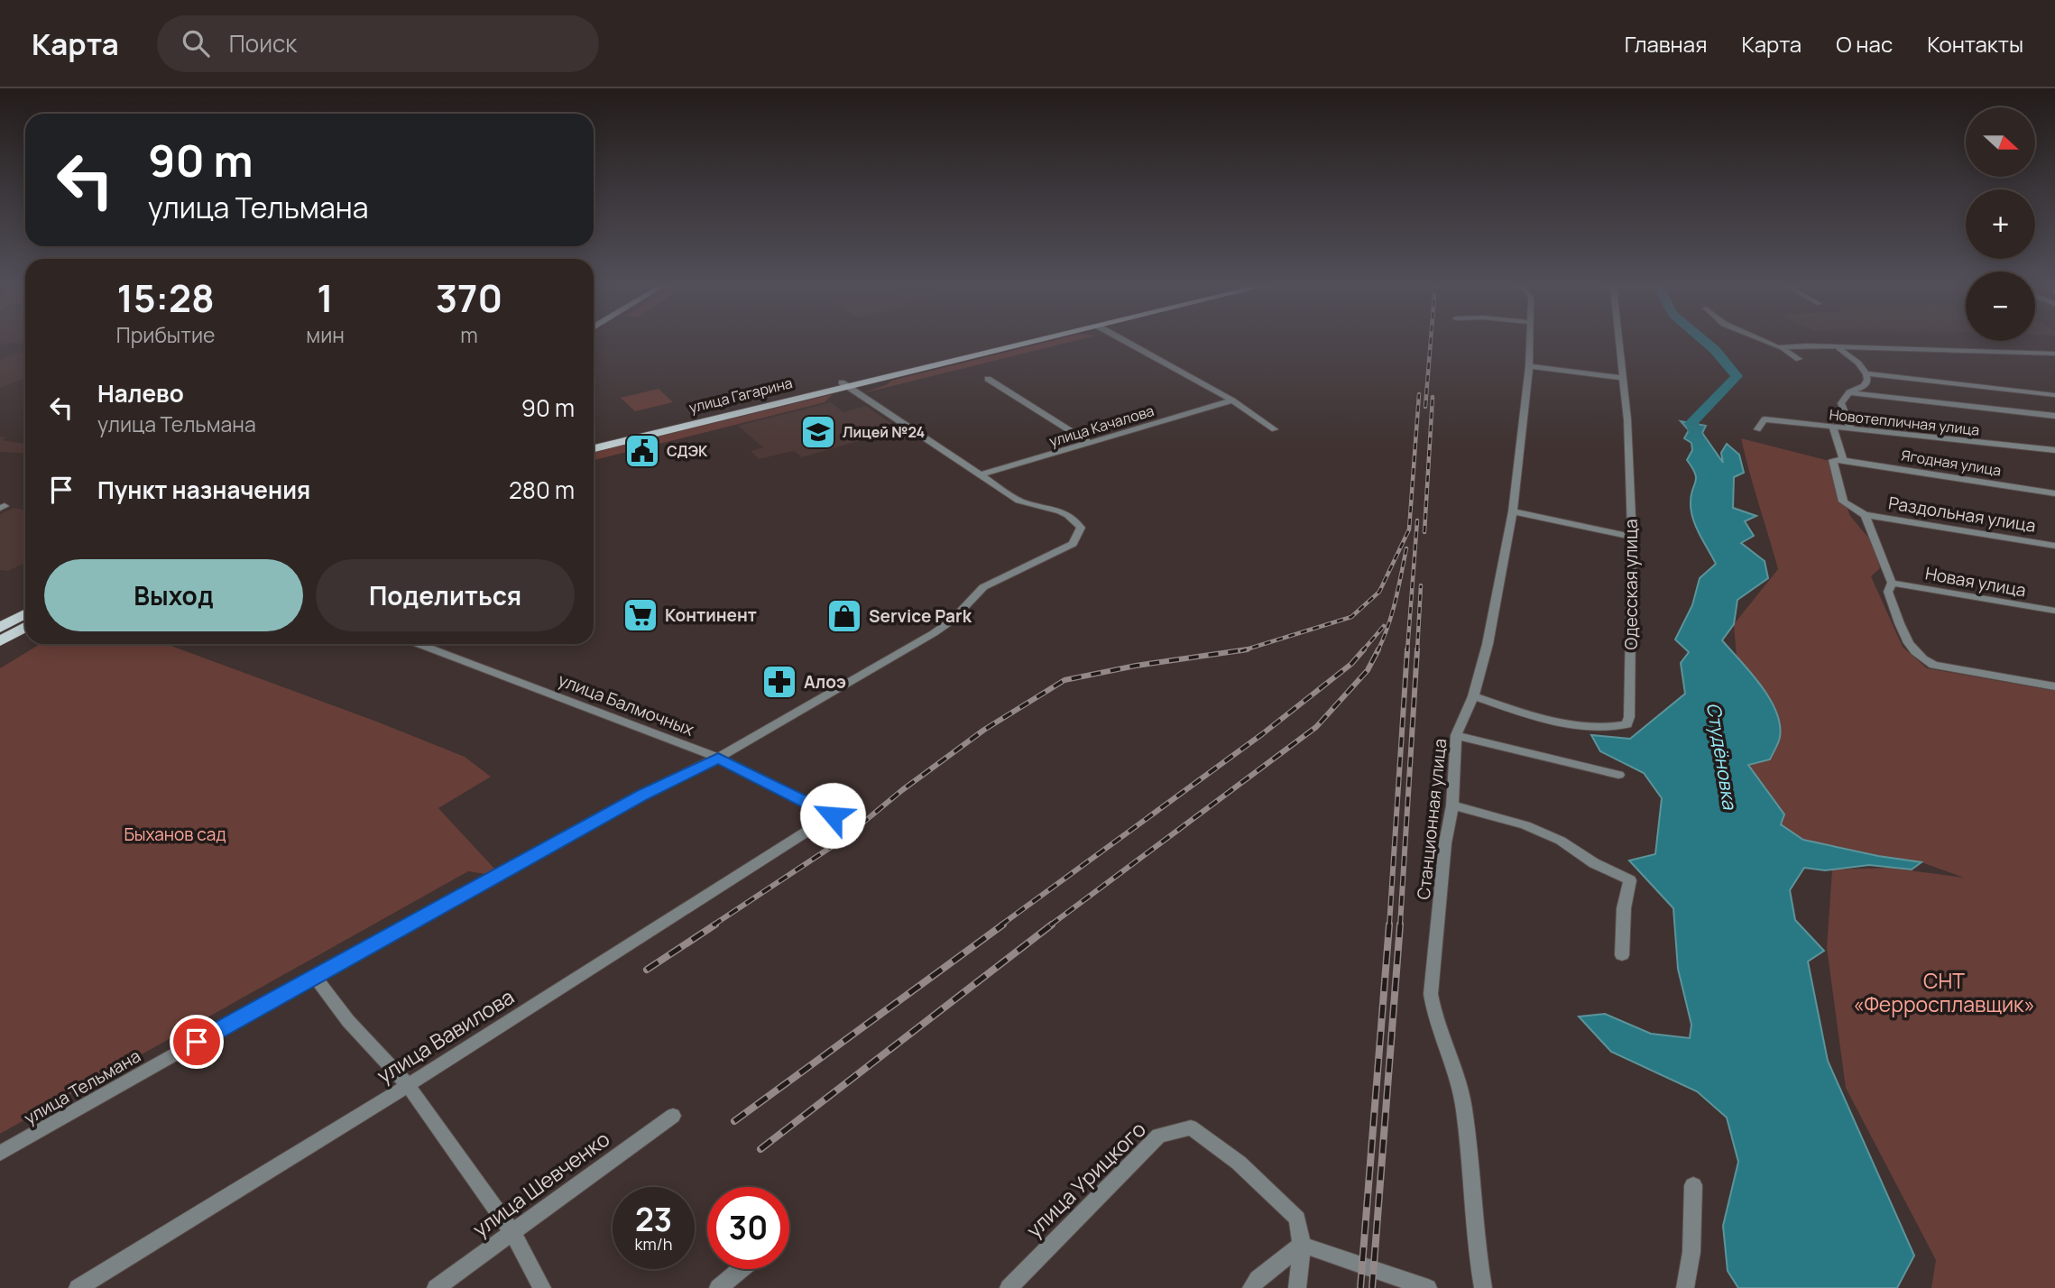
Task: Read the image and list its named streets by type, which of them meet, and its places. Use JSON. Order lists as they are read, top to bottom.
{
  "streets": {
    "main road": ["улица Гагарина"],
    "street": [
      "Новотепличная улица",
      "улица Качалова",
      "Ягодная улица",
      "Раздольная улица",
      "Новая улица",
      "Одесская улица",
      "улица Балмочных",
      "Станционная улица",
      "улица Вавилова",
      "улица Тельмана",
      "улица Урицкого",
      "улица Шевченко"
    ]
  },
  "crossings": [
    ["Одесская улица", "Станционная улица"],
    ["улица Балмочных", "улица Вавилова"],
    ["улица Балмочных", "улица Тельмана"]
  ],
  "water": ["Студёновка"],
  "parks": ["Быханов сад", "СНТ «Ферросплавщик»"],
  "places": {
    "school or university": ["Лицей №24"],
    "public building": ["СДЭК"],
    "supermarket": ["Континент"],
    "shop": ["Service Park"],
    "pharmacy": ["Алоэ"]
  },
  "north": "right",
  "page": {
    "header": "Карта",
    "search": "Поиск",
    "nav": [
      "Главная",
      "Карта",
      "О нас",
      "Контакты"
    ],
    "map_buttons": ["+", "−"],
    "turn": ["90 m", "улица Тельмана"],
    "eta": [
      "15:28",
      "Прибытие",
      "1",
      "мин",
      "370",
      "m"
    ],
    "list": [
      {
        "name": "Налево",
        "note": "улица Тельмана",
        "value": "90 m"
      },
      {
        "name": "Пункт назначения",
        "value": "280 m"
      }
    ],
    "buttons": ["Выход", "Поделиться"],
    "speed": "23 km/h",
    "limit": "30"
  }
}
